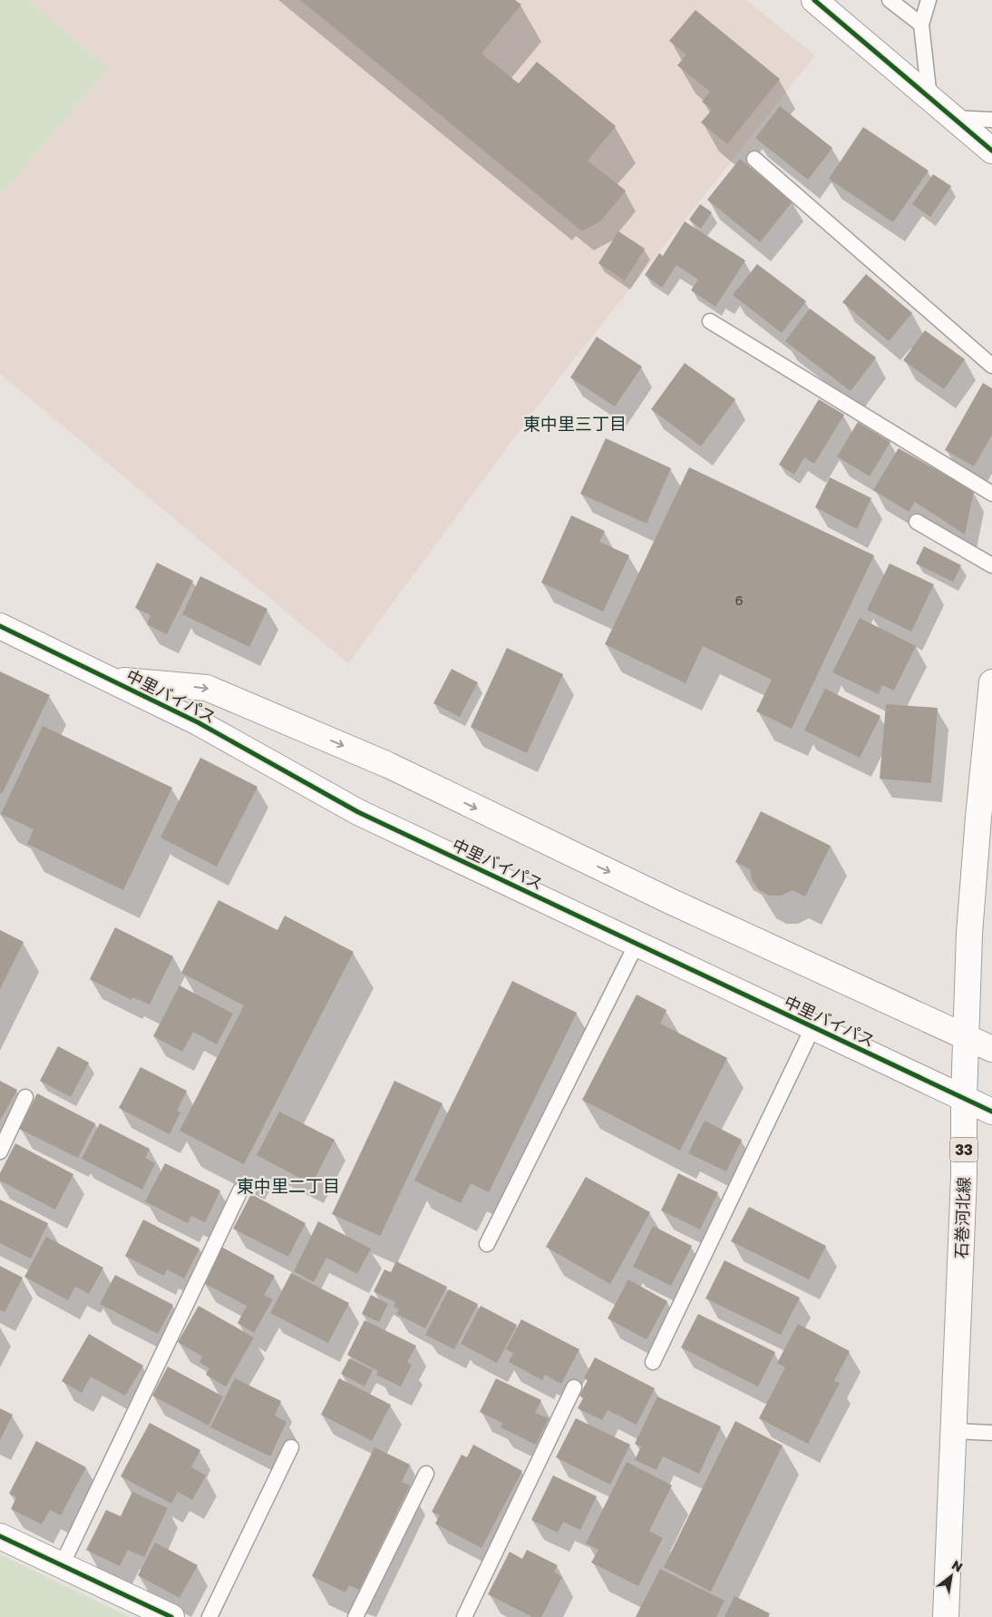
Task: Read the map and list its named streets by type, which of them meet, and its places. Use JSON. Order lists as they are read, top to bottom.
{
  "streets": {
    "street": ["中里バイパス", "33", "石巻河北線"]
  },
  "crossings": [
    ["中里バイパス", "石巻河北線"]
  ],
  "districts": ["東中里三丁目", "東中里二丁目"],
  "house_numbers": ["6"],
  "north": "top right"
}
